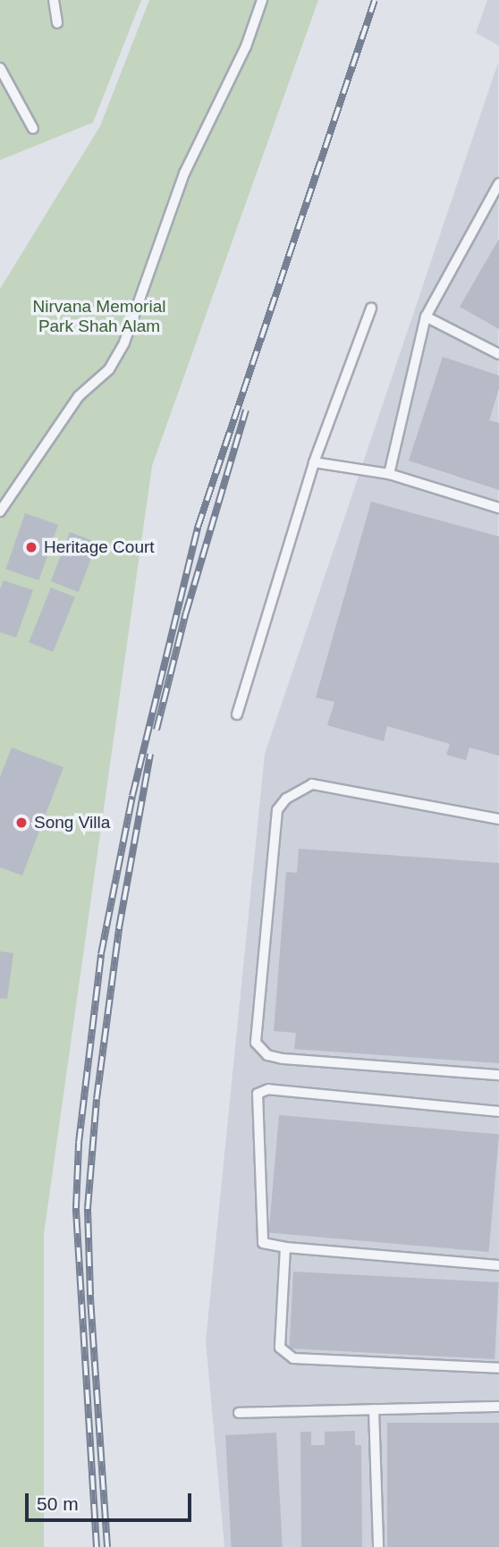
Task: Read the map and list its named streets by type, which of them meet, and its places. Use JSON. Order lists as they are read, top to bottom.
{
  "parks": ["Nirvana Memorial Park Shah Alam"],
  "places": ["Heritage Court", "Song Villa"],
  "scale_bar": "50 m"
}
